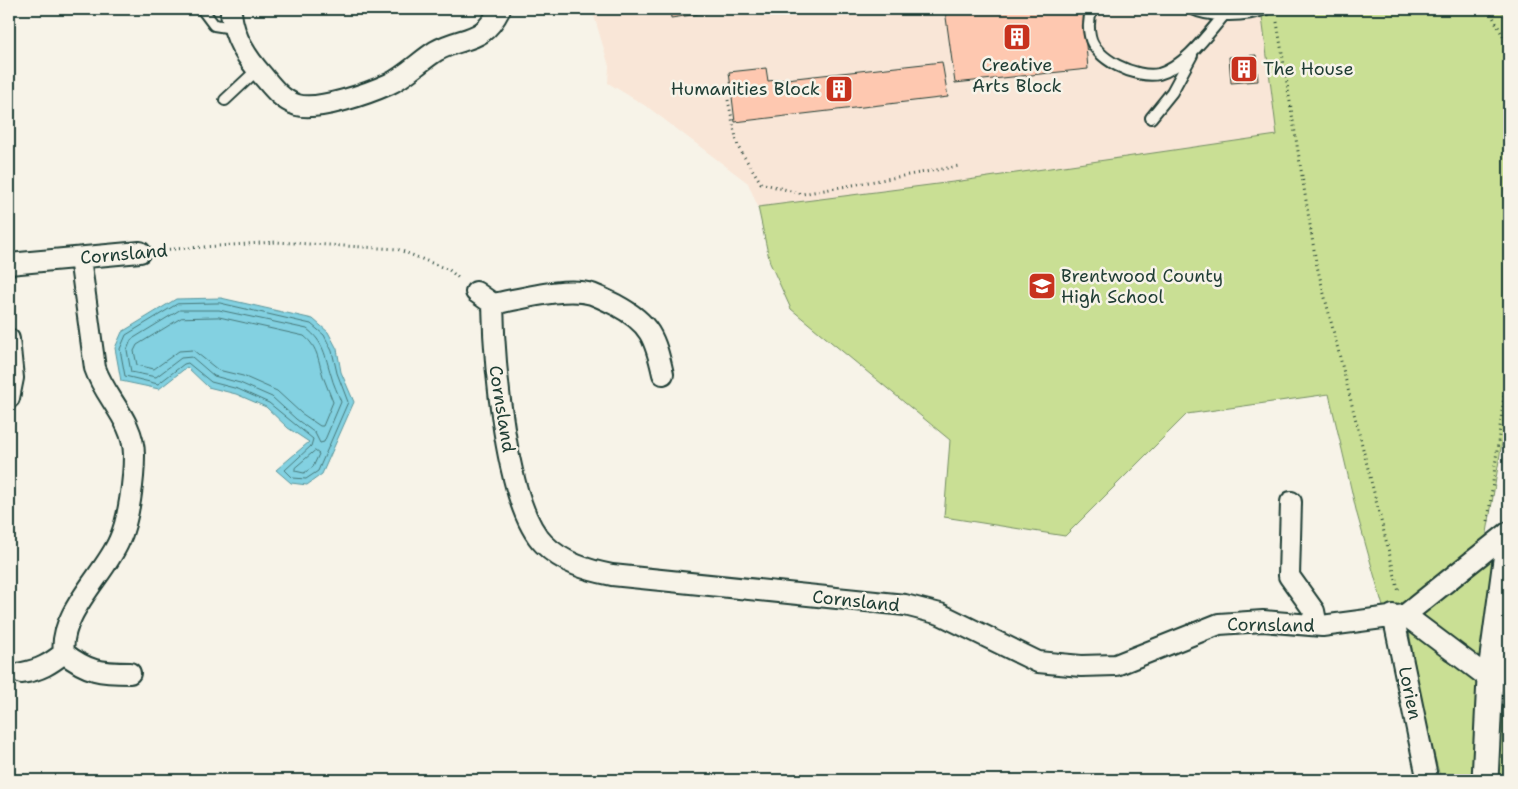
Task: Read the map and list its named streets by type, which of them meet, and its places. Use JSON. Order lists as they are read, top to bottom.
{
  "streets": {
    "street": ["Cornsland", "Lorien"]
  },
  "crossings": [
    ["Cornsland", "Lorien"]
  ],
  "places": {
    "building": ["Creative Arts Block", "The House", "Humanities Block"],
    "school or university": ["Brentwood County High School"]
  }
}
